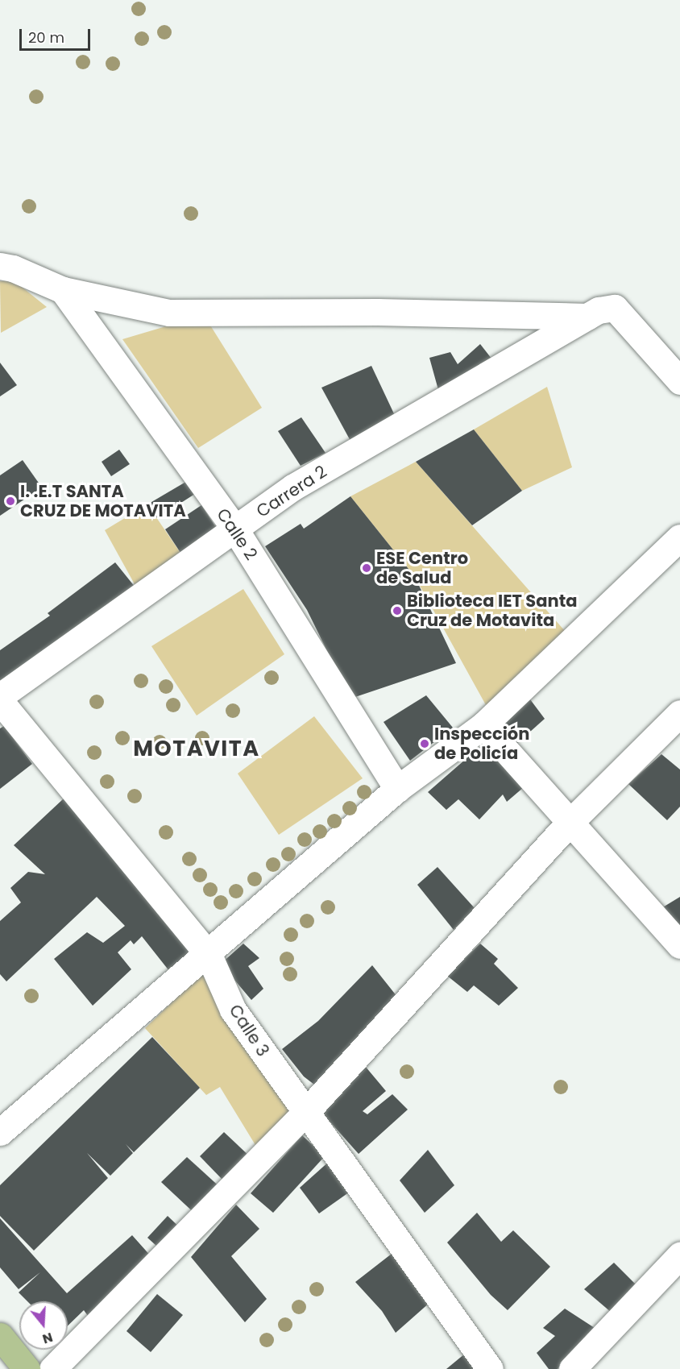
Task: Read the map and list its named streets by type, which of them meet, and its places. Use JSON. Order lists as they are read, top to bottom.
{
  "streets": {
    "street": ["Carrera 2", "Calle 2", "Calle 3"]
  },
  "crossings": [
    ["Carrera 2", "Calle 2"]
  ],
  "districts": ["MOTAVITA"],
  "places": [
    "I. .E.T SANTA CRUZ DE MOTAVITA",
    "ESE Centro de Salud",
    "Biblioteca IET Santa Cruz de Motavita",
    "Inspección de Policía"
  ],
  "scale_bar": "20 m",
  "north": "bottom"
}
